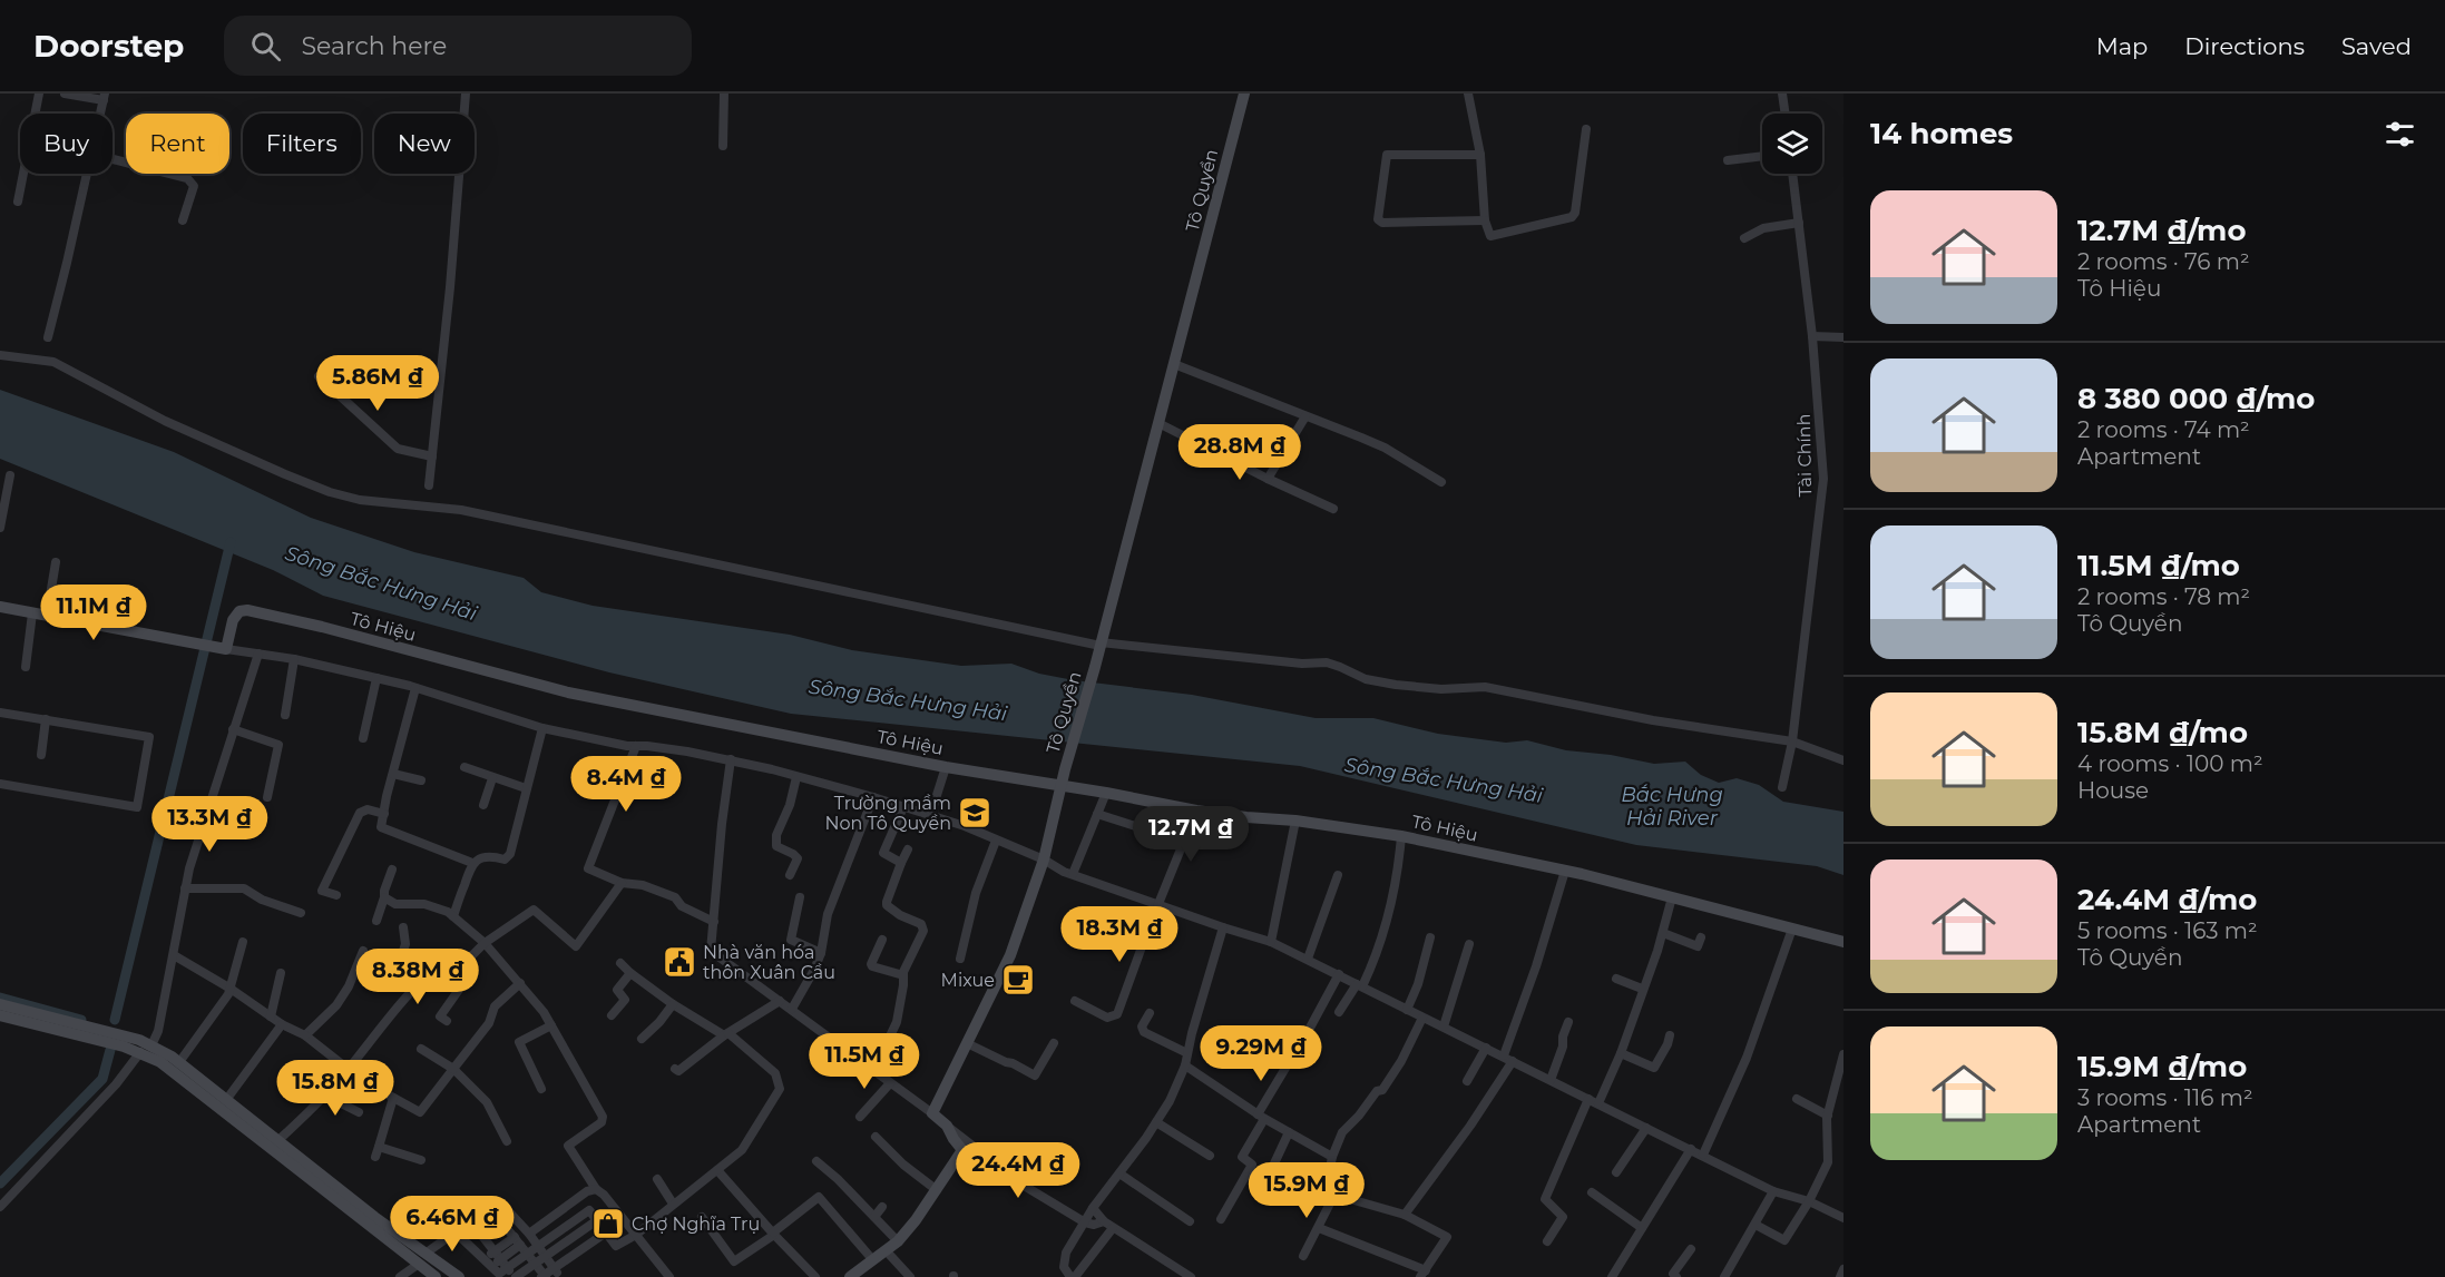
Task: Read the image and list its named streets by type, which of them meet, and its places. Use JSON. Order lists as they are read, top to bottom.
{
  "streets": {
    "main road": ["Tô Quyền", "Tô Hiệu"],
    "street": ["Tài Chính"]
  },
  "crossings": [
    ["Tô Quyền", "Tô Hiệu"]
  ],
  "water": ["Sông Bắc Hưng Hải", "Bắc Hưng Hải River"],
  "places": {
    "school or university": ["Trường mầm Non Tô Quyền"],
    "public building": ["Nhà văn hóa thôn Xuân Cầu"],
    "cafe": ["Mixue"],
    "shop": ["Chợ Nghĩa Trụ"]
  },
  "page": {
    "header": "Doorstep",
    "search": "Search here",
    "nav": ["Map", "Directions", "Saved"],
    "heading": "14 homes",
    "chip": [
      "Buy",
      "Rent",
      "Filters",
      "New"
    ],
    "list": [
      {
        "name": "12.7M ₫/mo",
        "note": "2 rooms · 76 m² · Tô Hiệu"
      },
      {
        "name": "8 380 000 ₫/mo",
        "note": "2 rooms · 74 m² · Apartment"
      },
      {
        "name": "11.5M ₫/mo",
        "note": "2 rooms · 78 m² · Tô Quyền"
      },
      {
        "name": "15.8M ₫/mo",
        "note": "4 rooms · 100 m² · House"
      },
      {
        "name": "24.4M ₫/mo",
        "note": "5 rooms · 163 m² · Tô Quyền"
      },
      {
        "name": "15.9M ₫/mo",
        "note": "3 rooms · 116 m² · Apartment"
      }
    ],
    "price": [
      "5.86M ₫",
      "28.8M ₫",
      "11.1M ₫",
      "8.4M ₫",
      "13.3M ₫",
      "12.7M ₫",
      "18.3M ₫",
      "8.38M ₫",
      "9.29M ₫",
      "11.5M ₫",
      "15.8M ₫",
      "24.4M ₫",
      "15.9M ₫",
      "6.46M ₫"
    ]
  }
}
